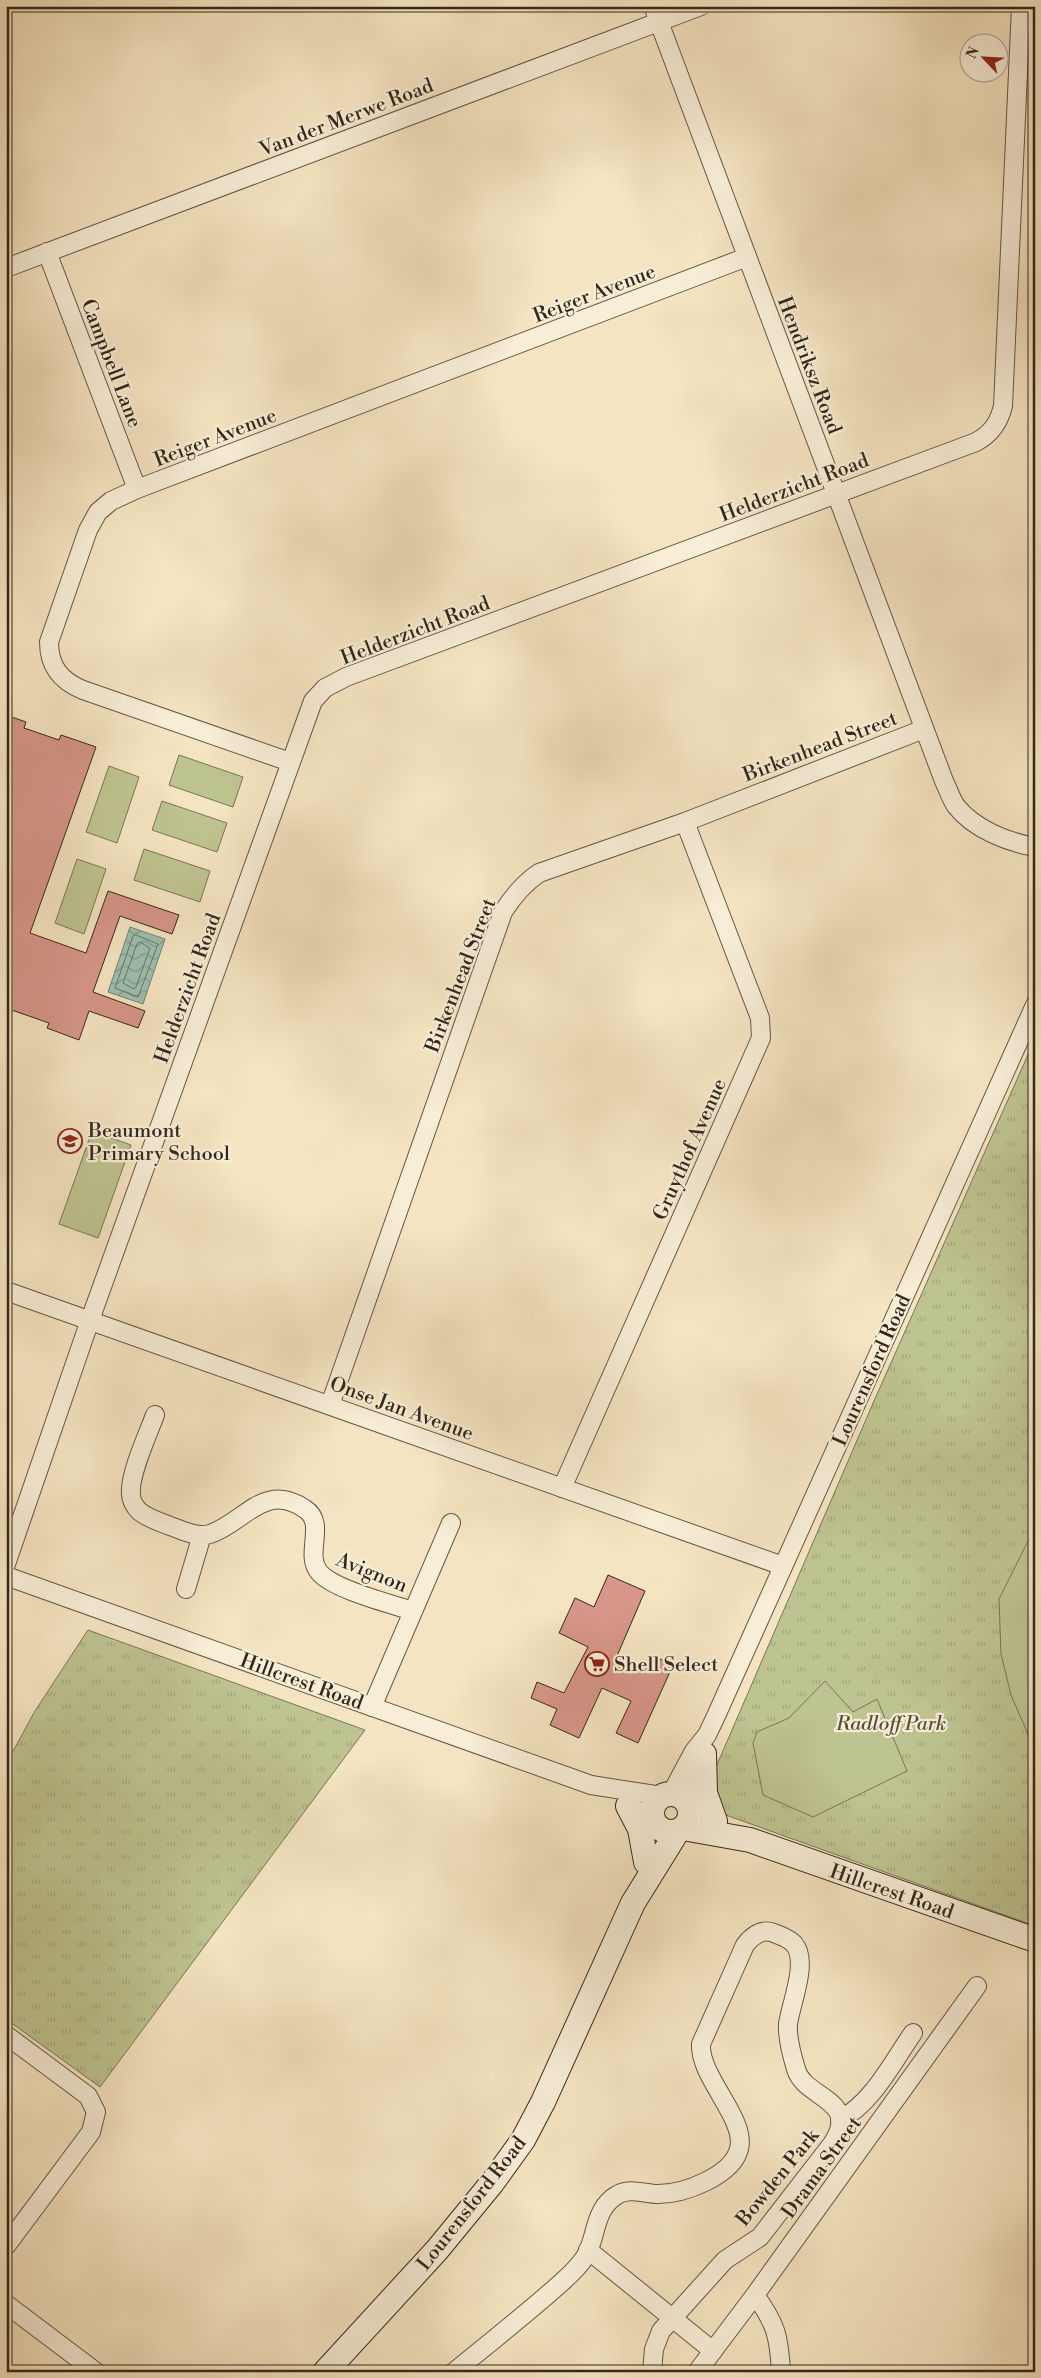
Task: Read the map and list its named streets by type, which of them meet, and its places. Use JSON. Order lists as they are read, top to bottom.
{
  "streets": {
    "street": [
      "Van der Merwe Road",
      "Reiger Avenue",
      "Campbell Lane",
      "Hendriksz Road",
      "Helderzicht Road",
      "Birkenhead Street",
      "Gruythof Avenue",
      "Lourensford Road",
      "Onse Jan Avenue",
      "Avignon",
      "Hillcrest Road",
      "Drama Street",
      "Bowden Park"
    ]
  },
  "crossings": [
    ["Van der Merwe Road", "Campbell Lane"],
    ["Van der Merwe Road", "Hendriksz Road"],
    ["Reiger Avenue", "Campbell Lane"],
    ["Reiger Avenue", "Hendriksz Road"],
    ["Reiger Avenue", "Helderzicht Road"],
    ["Hendriksz Road", "Helderzicht Road"],
    ["Hendriksz Road", "Birkenhead Street"],
    ["Helderzicht Road", "Onse Jan Avenue"],
    ["Birkenhead Street", "Gruythof Avenue"],
    ["Birkenhead Street", "Onse Jan Avenue"],
    ["Gruythof Avenue", "Onse Jan Avenue"],
    ["Lourensford Road", "Onse Jan Avenue"],
    ["Lourensford Road", "Hillcrest Road"],
    ["Avignon", "Hillcrest Road"]
  ],
  "parks": ["Radloff Park"],
  "places": {
    "school or university": ["Beaumont Primary School"],
    "supermarket": ["Shell Select"]
  },
  "north": "top left"
}
